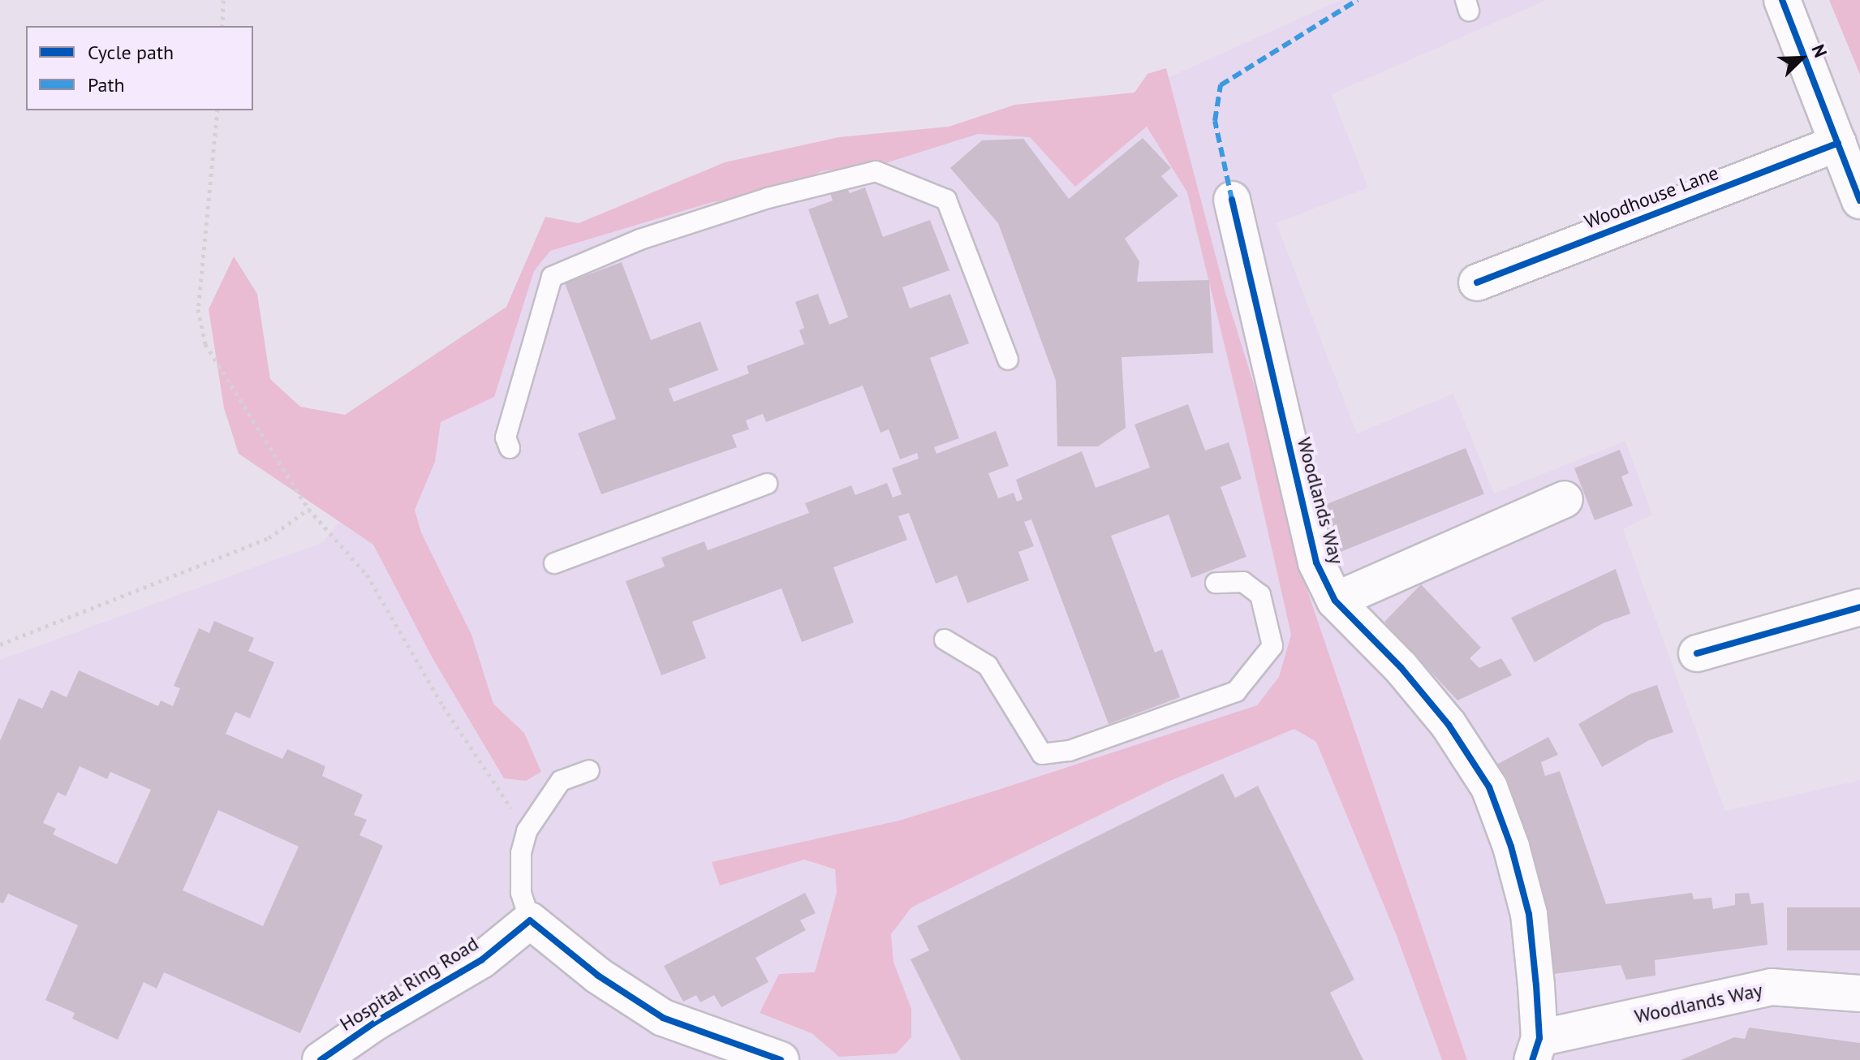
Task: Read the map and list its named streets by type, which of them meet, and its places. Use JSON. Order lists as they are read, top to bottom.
{
  "streets": {
    "street": ["Woodhouse Lane", "Woodlands Way", "Hospital Ring Road"]
  },
  "legend": ["Cycle path", "Path"],
  "north": "top right"
}
